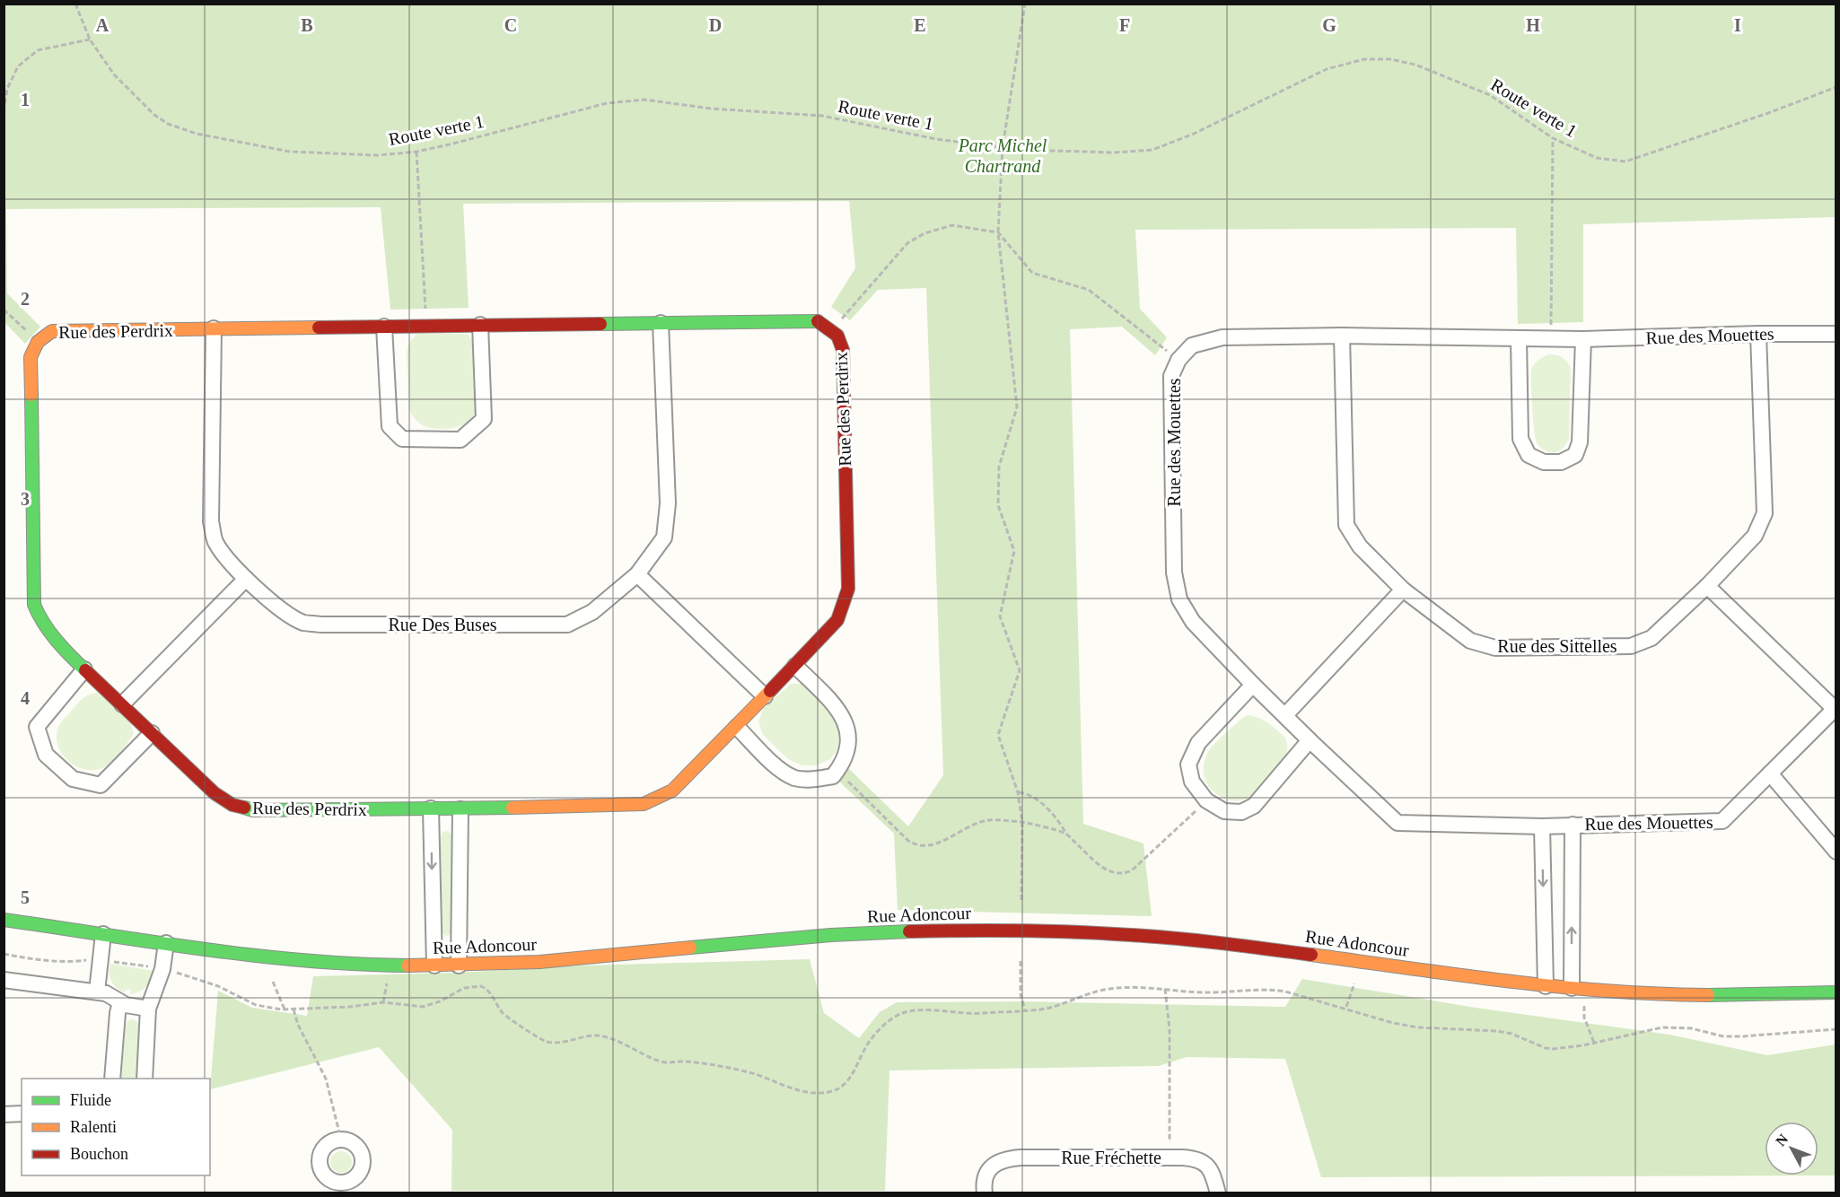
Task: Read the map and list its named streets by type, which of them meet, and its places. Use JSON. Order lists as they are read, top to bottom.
{
  "streets": {
    "street": [
      "Rue des Perdrix",
      "Rue des Mouettes",
      "Rue Des Buses",
      "Rue des Sittelles",
      "Rue Adoncour",
      "Rue Fréchette"
    ],
    "path": ["Route verte 1"]
  },
  "crossings": [
    ["Rue des Perdrix", "Rue Des Buses"],
    ["Rue des Mouettes", "Rue des Sittelles"],
    ["Rue des Mouettes", "Rue Adoncour"]
  ],
  "parks": ["Parc Michel Chartrand"],
  "legend": ["Fluide", "Ralenti", "Bouchon"],
  "north": "top left",
  "grid": {
    "columns": [
      "A",
      "B",
      "C",
      "D",
      "E",
      "F",
      "G",
      "H",
      "I"
    ],
    "rows": [
      "1",
      "2",
      "3",
      "4",
      "5"
    ]
  }
}
